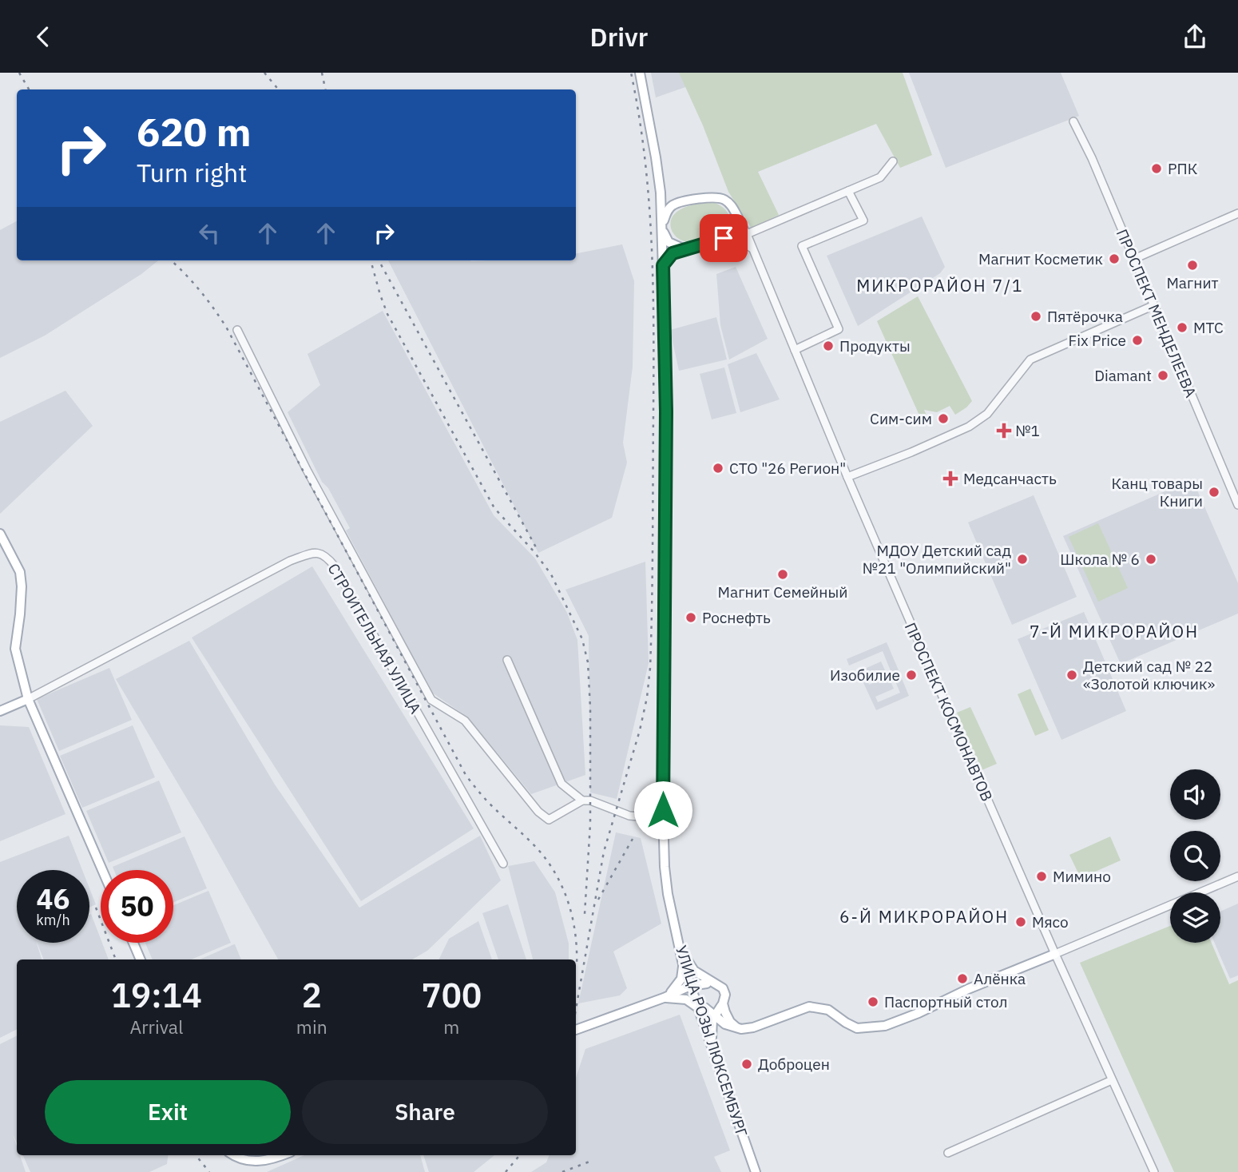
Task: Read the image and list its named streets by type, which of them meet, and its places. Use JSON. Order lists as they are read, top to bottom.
{
  "streets": {
    "main road": ["СТРОИТЕЛЬНАЯ УЛИЦА", "УЛИЦА РОЗЫ ЛЮКСЕМБУРГ"],
    "street": ["ПРОСПЕКТ МЕНДЕЛЕЕВА", "ПРОСПЕКТ КОСМОНАВТОВ"]
  },
  "crossings": [
    ["ПРОСПЕКТ КОСМОНАВТОВ", "УЛИЦА РОЗЫ ЛЮКСЕМБУРГ"]
  ],
  "districts": ["МИКРОРАЙОН 7/1", "7-Й МИКРОРАЙОН", "6-Й МИКРОРАЙОН"],
  "places": {
    "other": [
      "РПК",
      "Магнит Косметик",
      "Магнит",
      "Пятёрочка",
      "МТС",
      "Fix Price",
      "Продукты",
      "Diamant",
      "Сим-сим",
      "СТО \"26 Регион\"",
      "Канц товары Книги",
      "МДОУ Детский сад №21 \"Олимпийский\"",
      "Школа № 6",
      "Магнит Семейный",
      "Роснефть",
      "Изобилие",
      "Детский сад № 22 «Золотой ключик»",
      "Мимино",
      "Мясо",
      "Алёнка",
      "Паспортный стол",
      "Доброцен"
    ],
    "health": ["№1", "Медсанчасть"]
  },
  "page": {
    "header": "Drivr",
    "turn": ["620 m", "Turn right"],
    "speed": "46 km/h",
    "limit": "50",
    "eta": [
      "19:14",
      "Arrival",
      "2",
      "min",
      "700",
      "m"
    ],
    "buttons": ["Exit", "Share"]
  }
}
